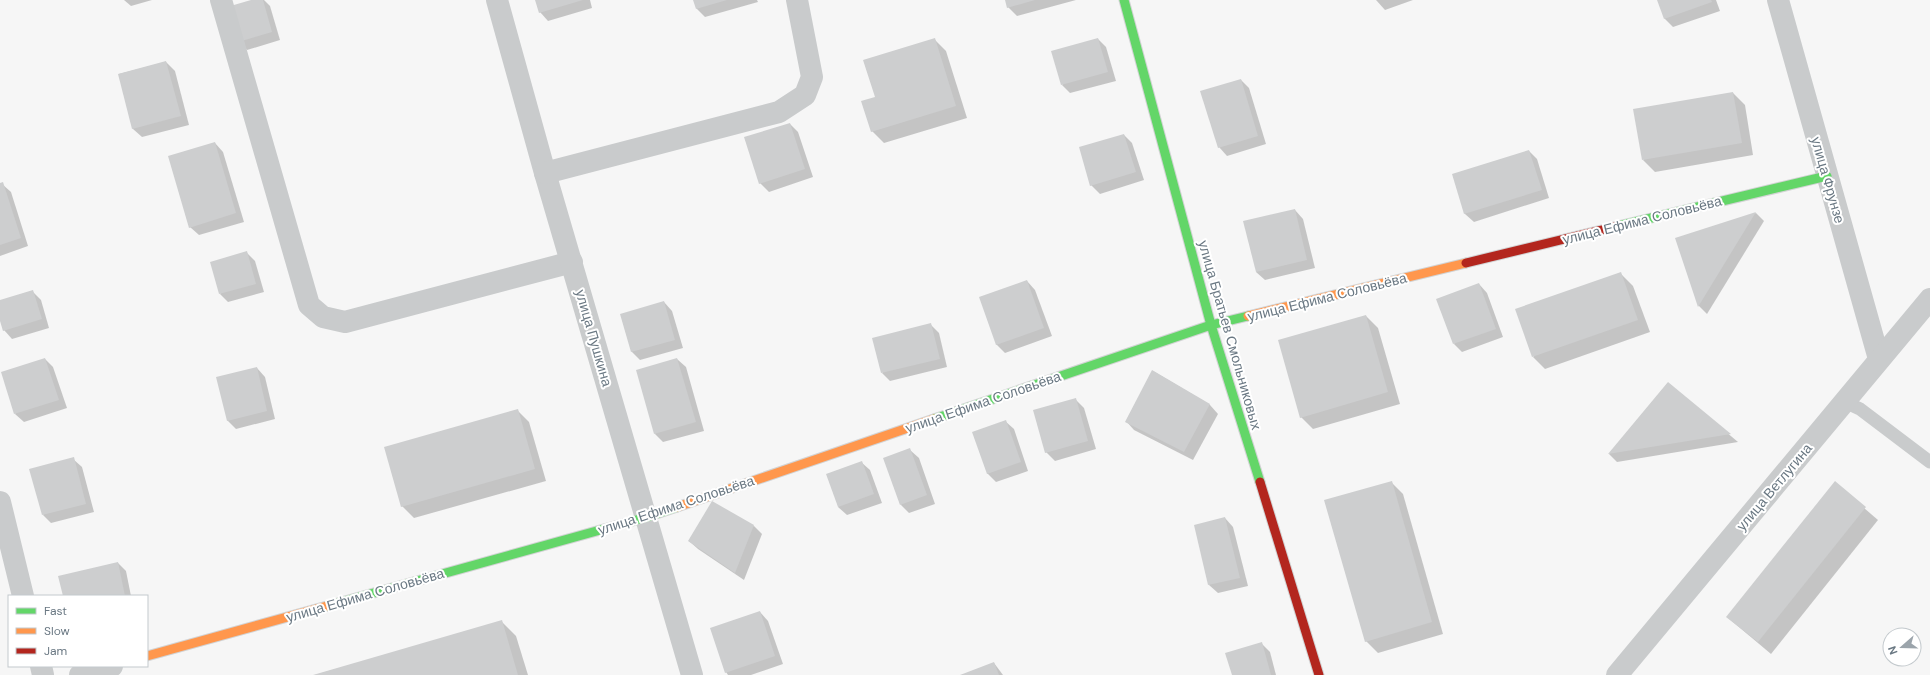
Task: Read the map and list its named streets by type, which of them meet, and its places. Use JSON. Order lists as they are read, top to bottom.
{
  "streets": {
    "street": [
      "улица Фрунзе",
      "улица Ефима Соловьёва",
      "улица Братьев Смольниковых",
      "улица Пушкина",
      "улица Ветлугина"
    ]
  },
  "crossings": [
    ["улица Фрунзе", "улица Ефима Соловьёва"],
    ["улица Фрунзе", "улица Ветлугина"],
    ["улица Ефима Соловьёва", "улица Братьев Смольниковых"],
    ["улица Ефима Соловьёва", "улица Пушкина"]
  ],
  "legend": ["Fast", "Slow", "Jam"],
  "north": "left"
}
